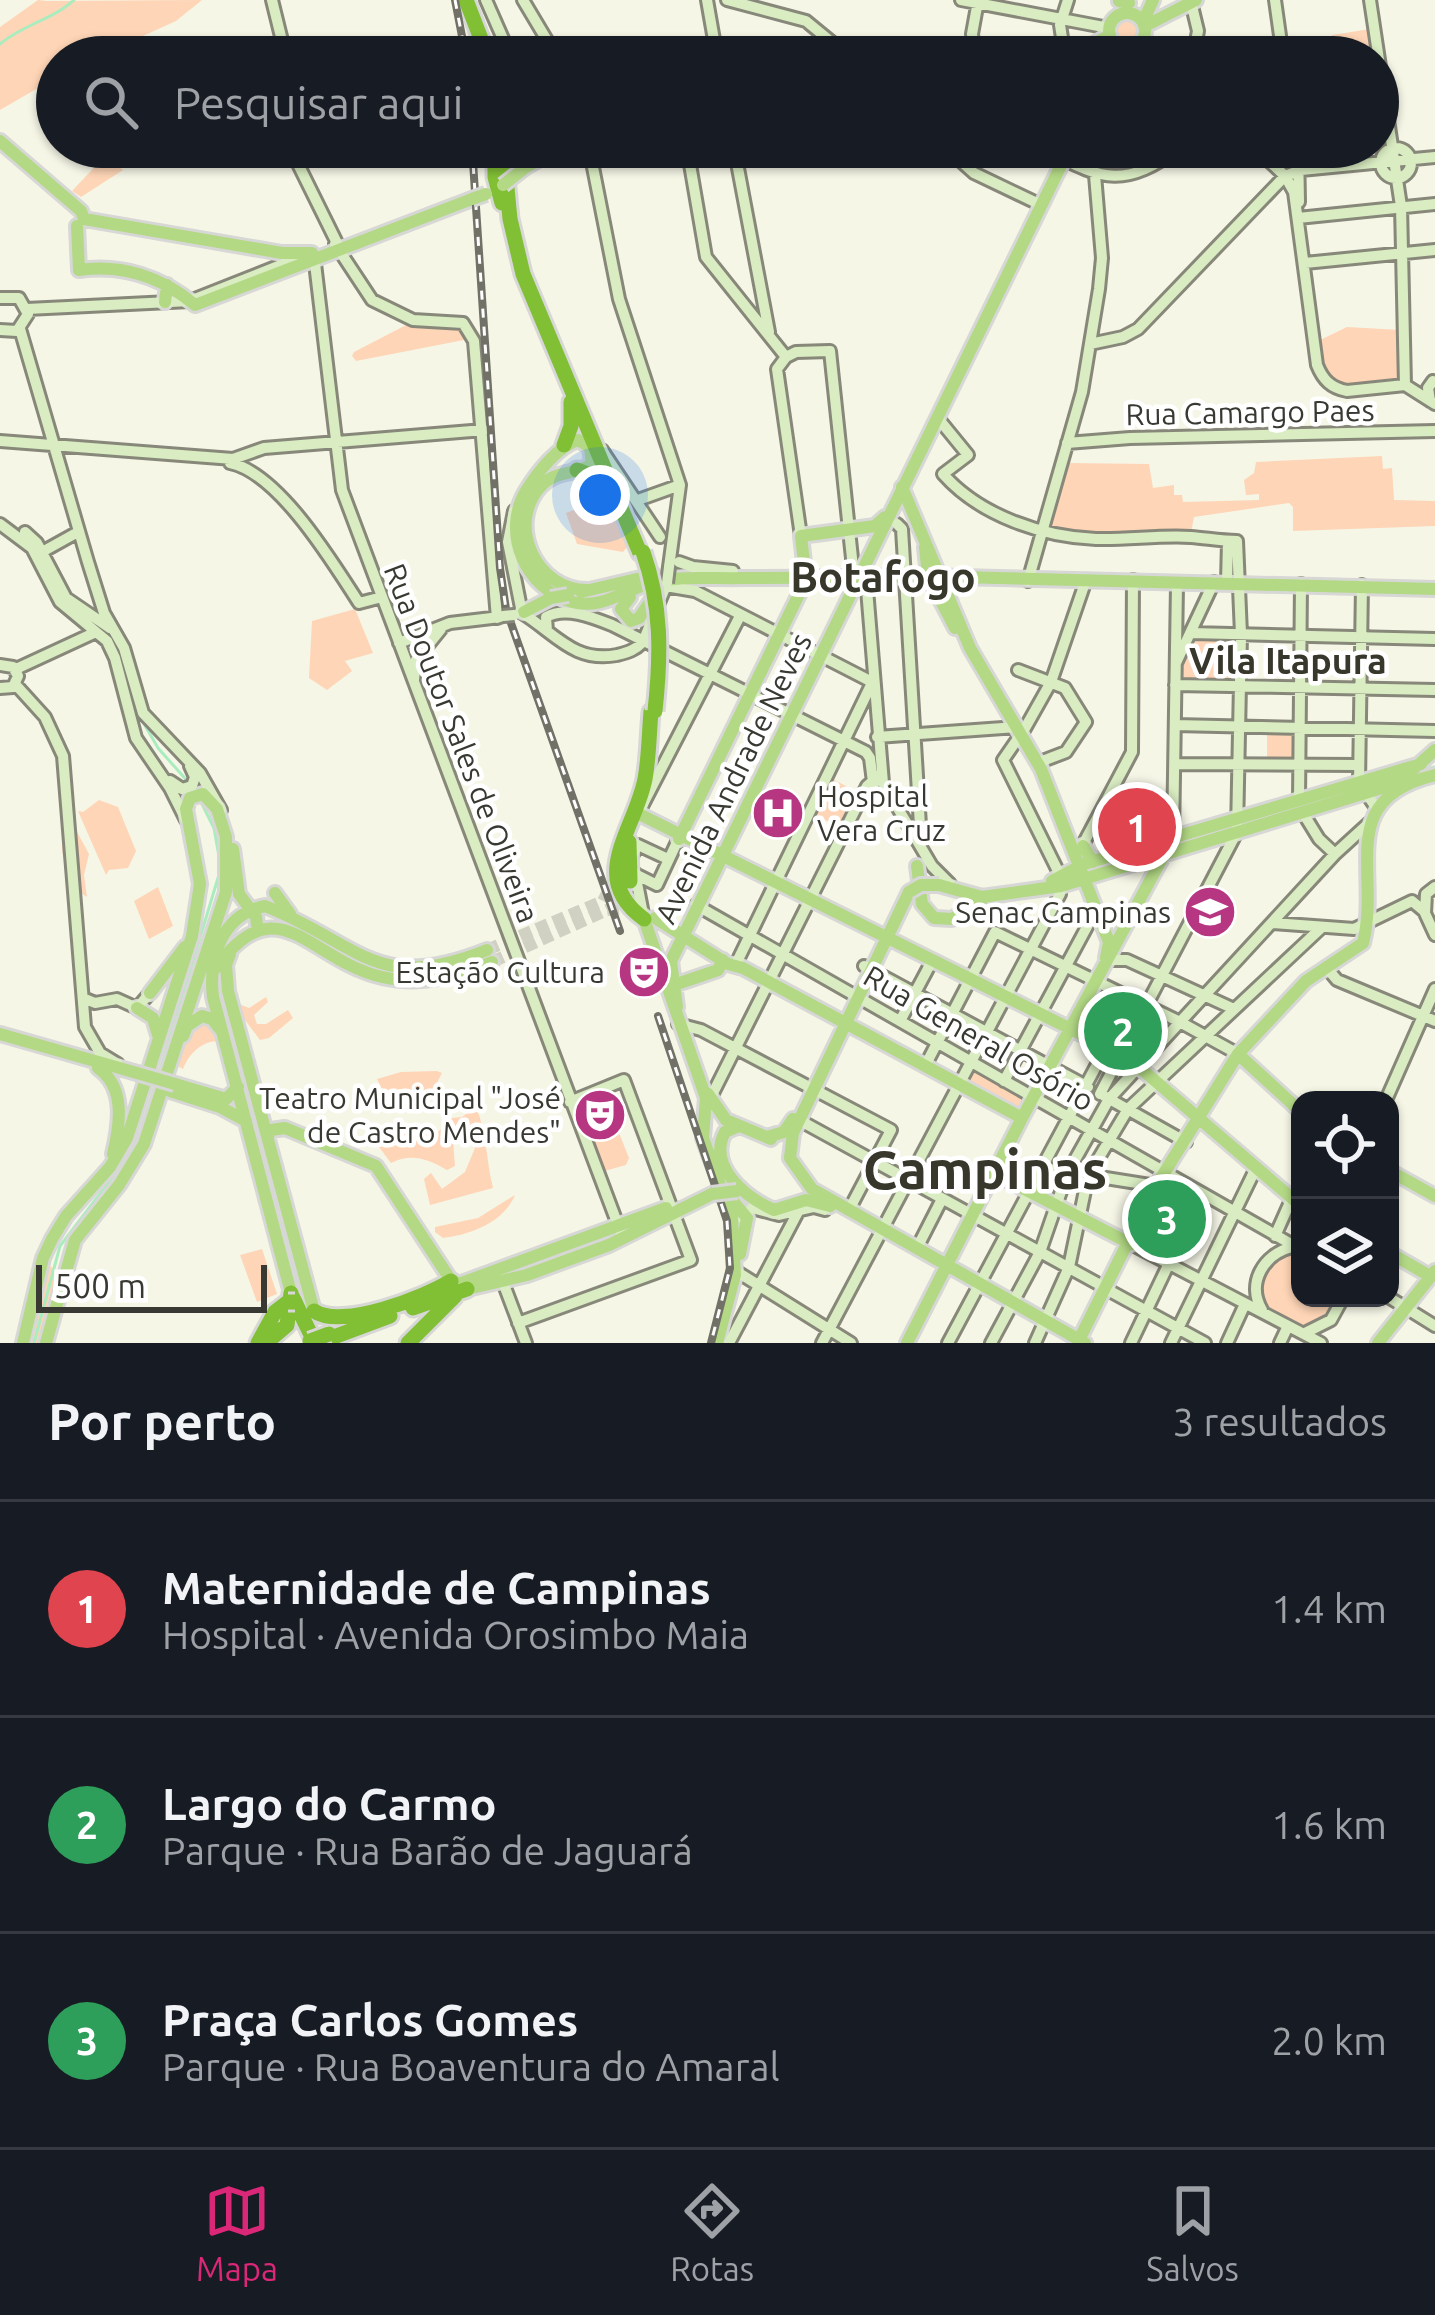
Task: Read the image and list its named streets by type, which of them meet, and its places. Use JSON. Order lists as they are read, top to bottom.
{
  "streets": {
    "main road": [
      "Rua Camargo Paes",
      "Rua Doutor Sales de Oliveira",
      "Avenida Andrade Neves",
      "Rua General Osório"
    ]
  },
  "crossings": [
    ["Avenida Andrade Neves", "Rua General Osório"]
  ],
  "districts": ["Botafogo", "Vila Itapura", "Campinas"],
  "places": {
    "hospital": ["Hospital Vera Cruz"],
    "school or university": ["Senac Campinas"],
    "theatre": ["Estação Cultura", "Teatro Municipal \"José de Castro Mendes\""]
  },
  "scale_bar": "500 m",
  "page": {
    "search": "Pesquisar aqui",
    "pins": ["1", "2", "3"],
    "scale": "500 m",
    "heading": ["Por perto", "3 resultados"],
    "list": [
      {
        "mark": "1",
        "name": "Maternidade de Campinas",
        "note": "Hospital · Avenida Orosimbo Maia",
        "value": "1.4 km"
      },
      {
        "mark": "2",
        "name": "Largo do Carmo",
        "note": "Parque · Rua Barão de Jaguará",
        "value": "1.6 km"
      },
      {
        "mark": "3",
        "name": "Praça Carlos Gomes",
        "note": "Parque · Rua Boaventura do Amaral",
        "value": "2.0 km"
      }
    ],
    "nav": ["Mapa", "Rotas", "Salvos"]
  }
}
